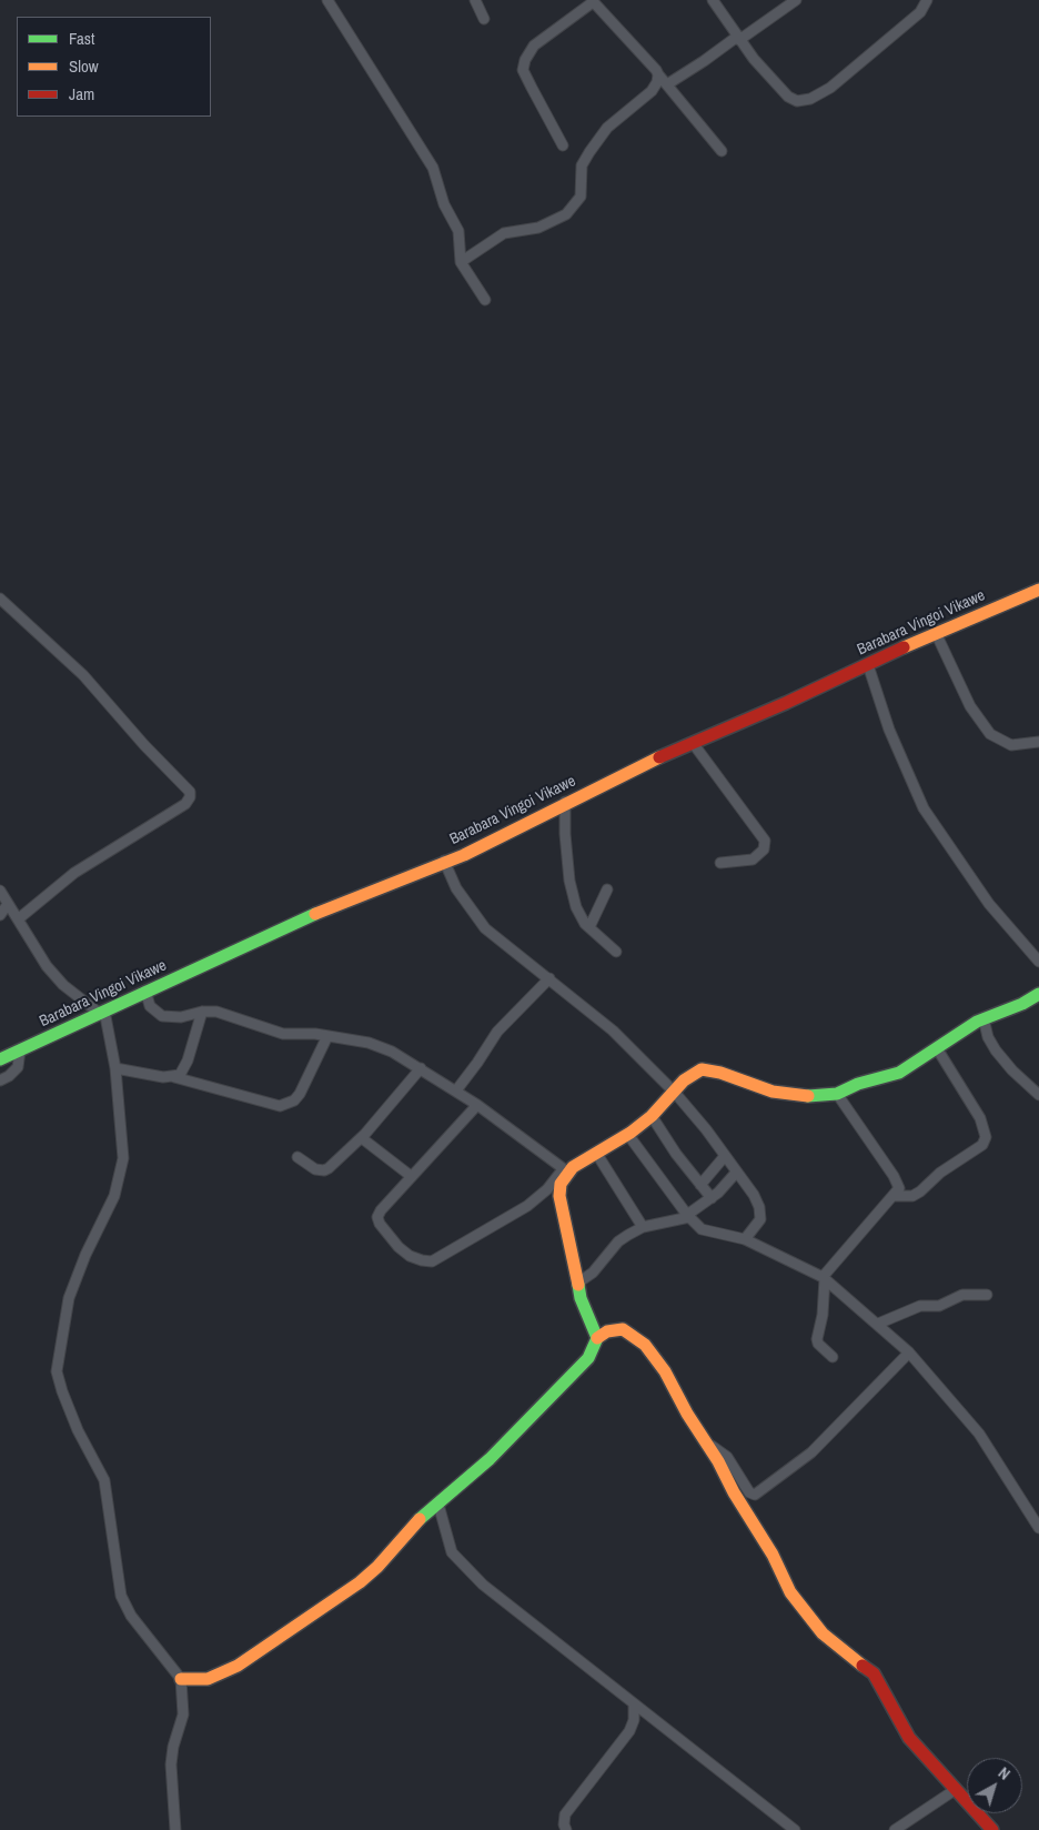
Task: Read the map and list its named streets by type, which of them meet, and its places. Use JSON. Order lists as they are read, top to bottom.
{
  "streets": {
    "street": ["Barabara Vingoi Vikawe"]
  },
  "legend": ["Fast", "Slow", "Jam"],
  "north": "top right"
}
